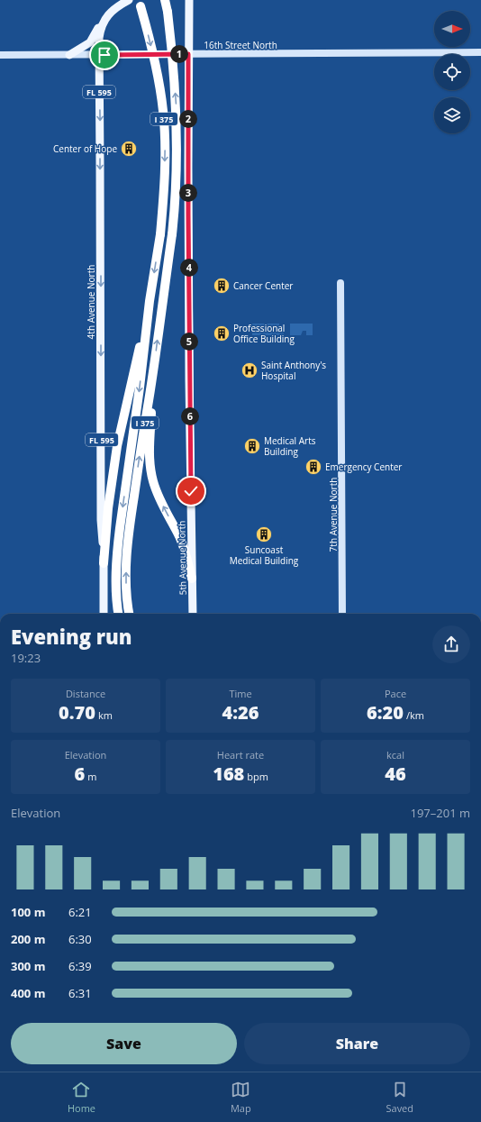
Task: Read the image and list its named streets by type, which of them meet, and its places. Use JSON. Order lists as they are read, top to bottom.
{
  "streets": {
    "highway": ["I 375"],
    "main road": ["FL 595", "4th Avenue North", "5th Avenue North"],
    "street": ["16th Street North", "7th Avenue North"]
  },
  "crossings": [
    ["16th Street North", "4th Avenue North"],
    ["16th Street North", "5th Avenue North"]
  ],
  "one_way": ["4th Avenue North"],
  "places": {
    "building": [
      "Center of Hope",
      "Cancer Center",
      "Professional Office Building",
      "Medical Arts Building",
      "Emergency Center",
      "Suncoast Medical Building"
    ],
    "hospital": ["Saint Anthony's Hospital"]
  },
  "north": "right",
  "page": {
    "pins": [
      "1",
      "2",
      "3",
      "4",
      "5",
      "6"
    ],
    "heading": ["Evening run", "19:23"],
    "stats": [
      ["Distance", "0.70 km"],
      ["Time", "4:26"],
      ["Pace", "6:20 /km"],
      ["Elevation", "6 m"],
      ["Heart rate", "168 bpm"],
      ["kcal", "46"]
    ],
    "chart": ["Elevation", "197–201 m"],
    "list": [
      {
        "name": "100 m",
        "note": "6:21"
      },
      {
        "name": "200 m",
        "note": "6:30"
      },
      {
        "name": "300 m",
        "note": "6:39"
      },
      {
        "name": "400 m",
        "note": "6:31"
      }
    ],
    "buttons": ["Save", "Share"],
    "tabs": ["Home", "Map", "Saved"]
  }
}
